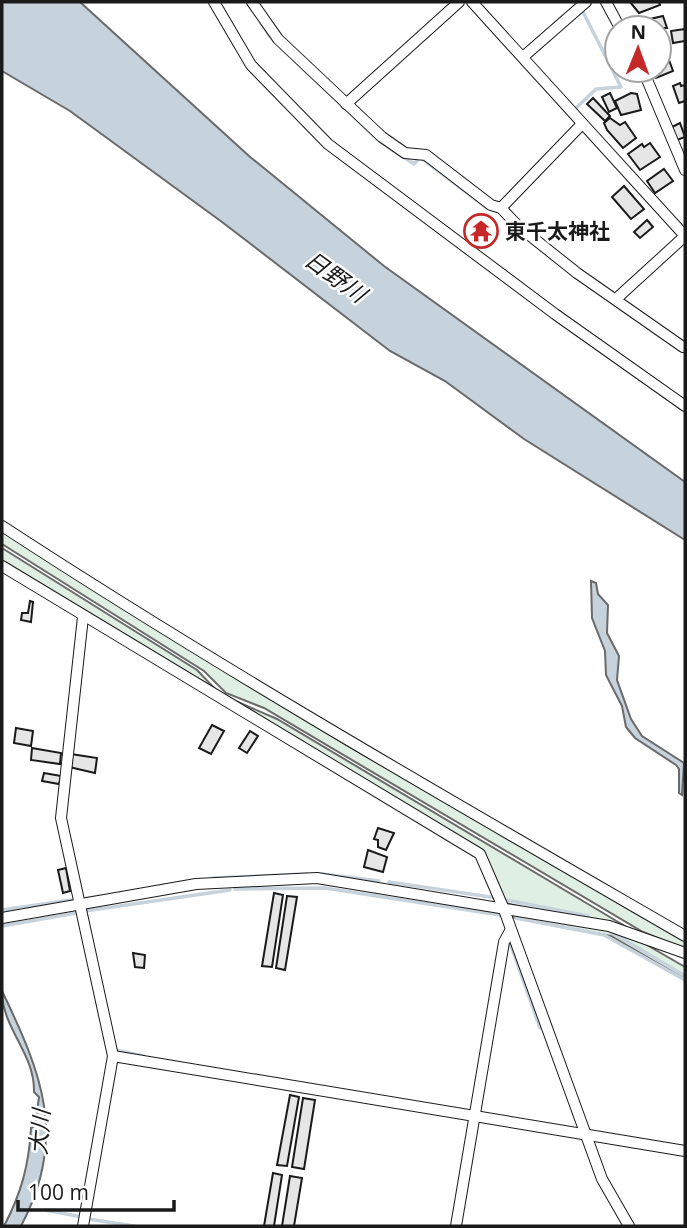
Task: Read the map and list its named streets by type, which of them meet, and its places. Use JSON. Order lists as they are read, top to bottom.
{
  "water": ["日野川", "大川"],
  "places": {
    "temple": ["東千太神社"]
  },
  "scale_bar": "100 m",
  "north": "top"
}
